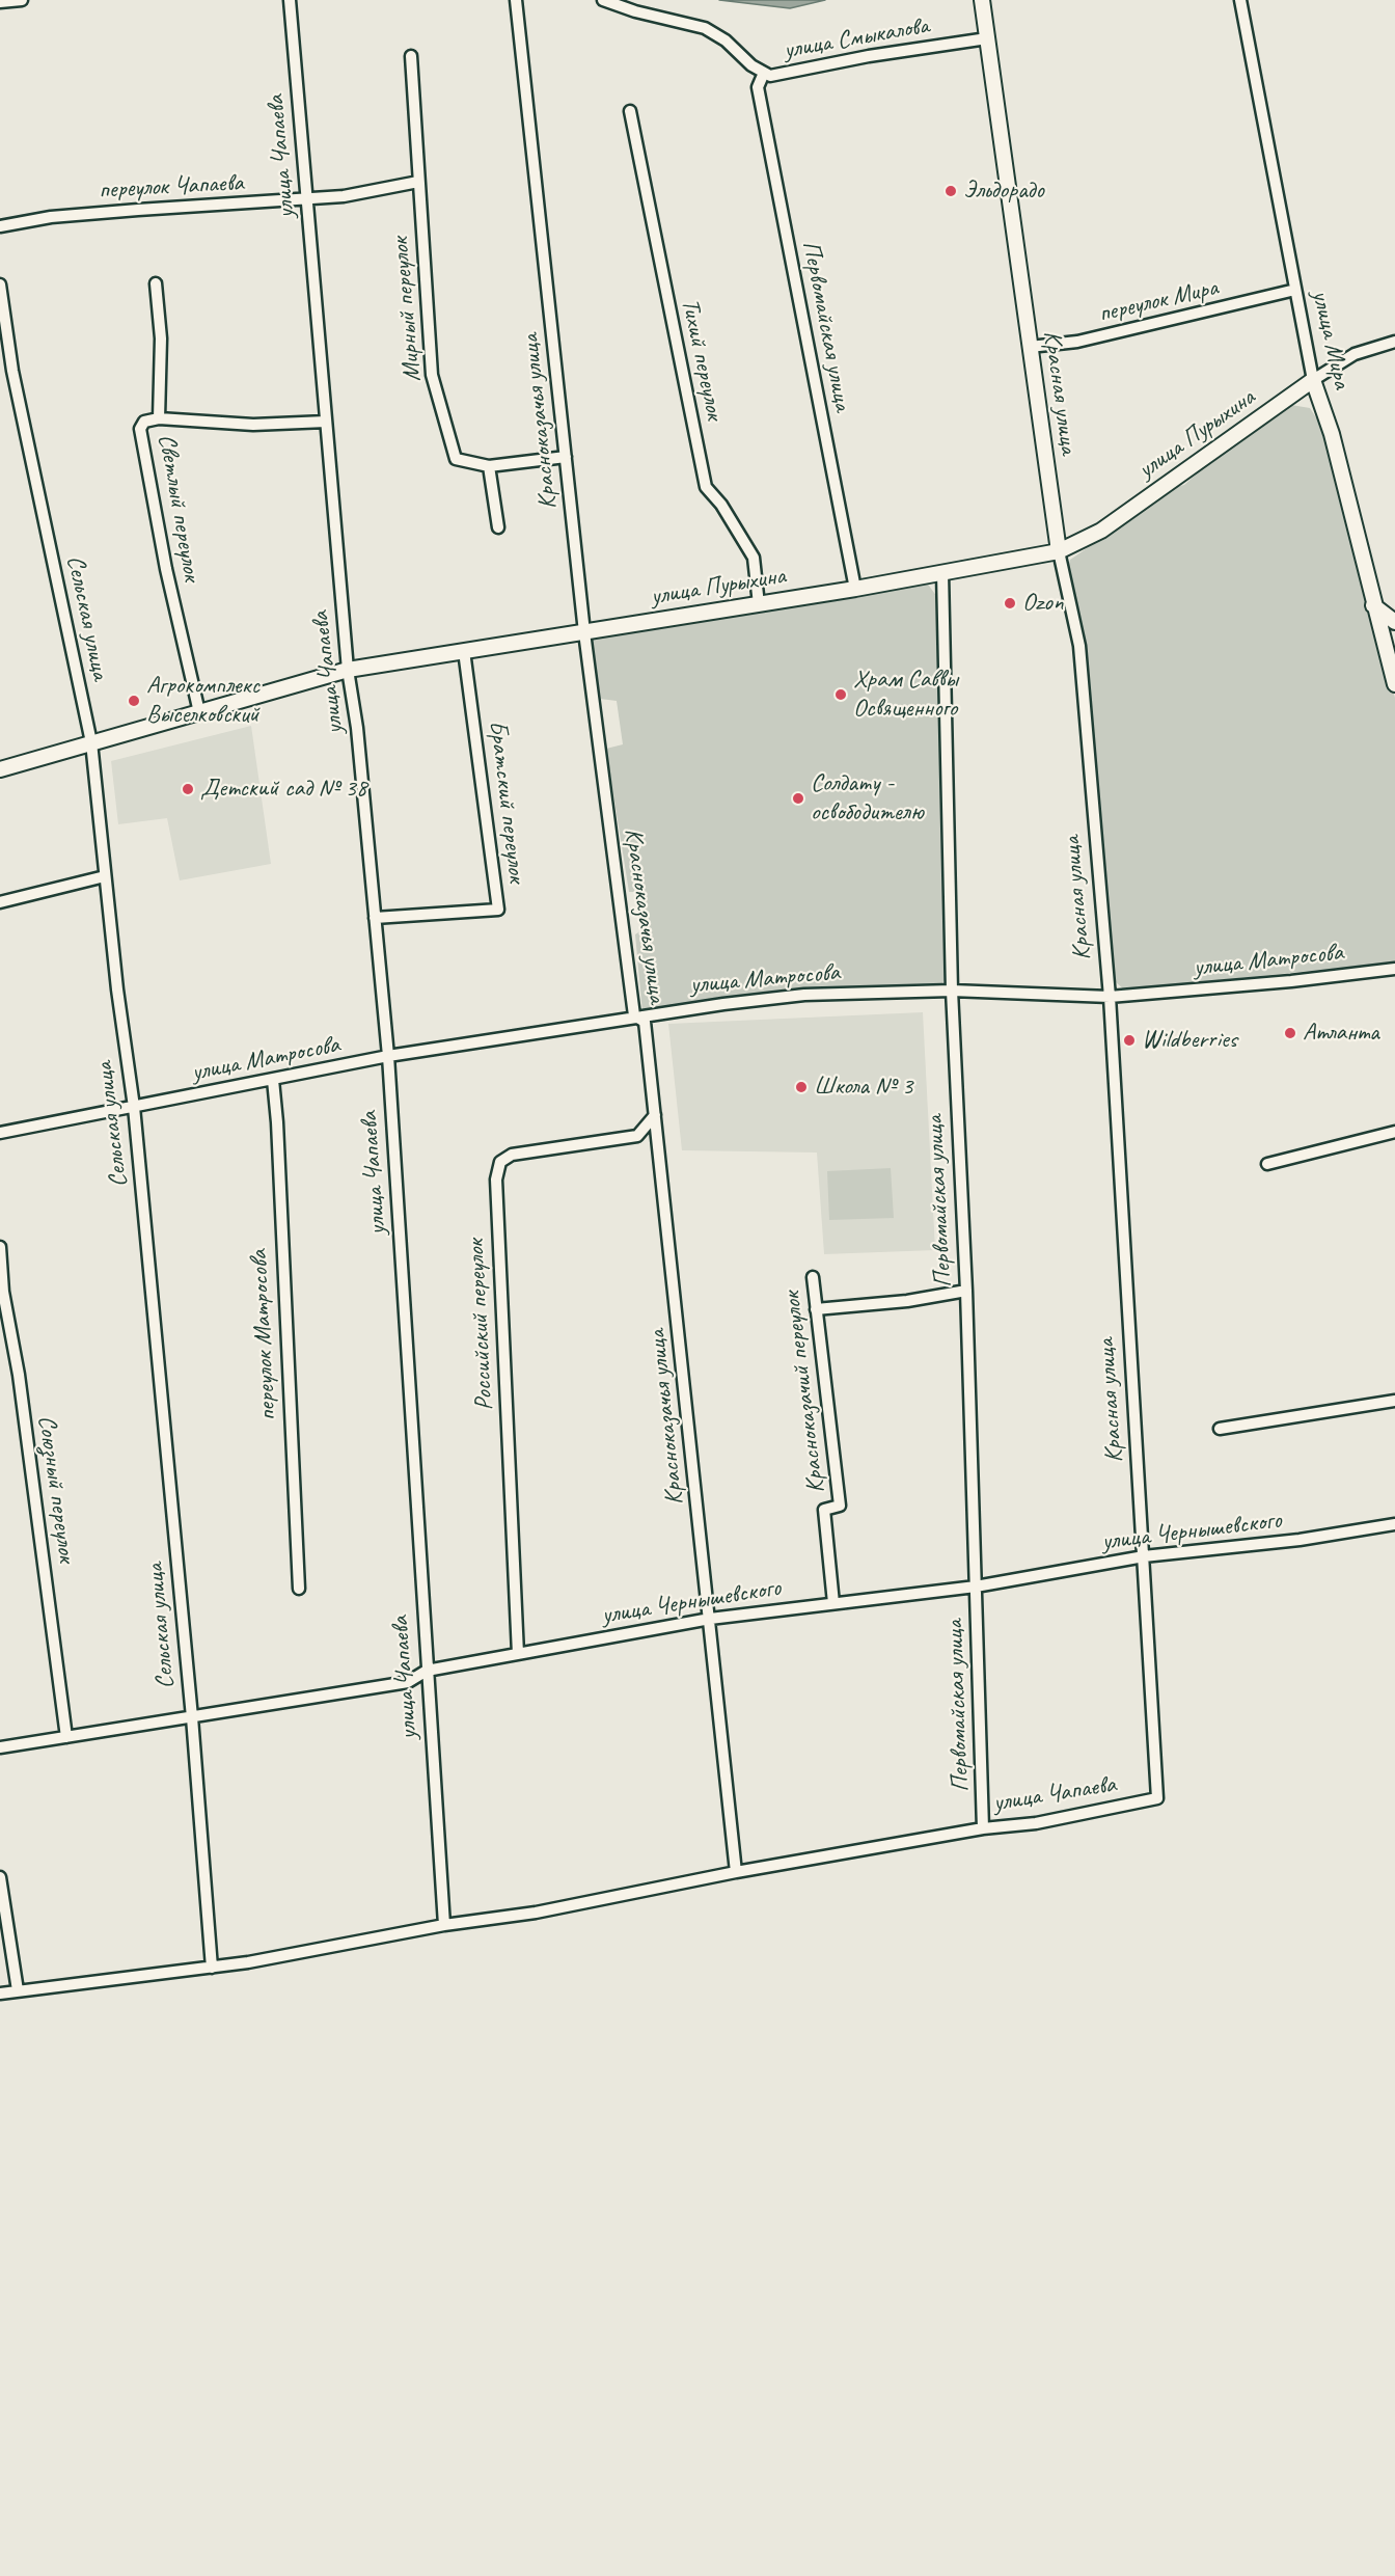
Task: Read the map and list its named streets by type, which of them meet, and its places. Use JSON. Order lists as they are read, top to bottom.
{
  "streets": {
    "street": [
      "улица Смыкалова",
      "улица Чапаева",
      "переулок Чапаева",
      "переулок Мира",
      "Мирный переулок",
      "Первомайская улица",
      "улица Мира",
      "Тихий переулок",
      "Красная улица",
      "Красноказачья улица",
      "улица Пурыхина",
      "Светлый переулок",
      "Сельская улица",
      "Братский переулок",
      "улица Матросова",
      "Российский переулок",
      "переулок Матросова",
      "Красноказачий переулок",
      "Союзный переулок",
      "улица Чернышевского"
    ]
  },
  "crossings": [
    ["улица Смыкалова", "Первомайская улица"],
    ["улица Смыкалова", "Красная улица"],
    ["улица Чапаева", "переулок Чапаева"],
    ["улица Чапаева", "Первомайская улица"],
    ["улица Чапаева", "Красная улица"],
    ["улица Чапаева", "Красноказачья улица"],
    ["улица Чапаева", "улица Пурыхина"],
    ["улица Чапаева", "Сельская улица"],
    ["улица Чапаева", "Братский переулок"],
    ["улица Чапаева", "улица Матросова"],
    ["улица Чапаева", "улица Чернышевского"],
    ["переулок Чапаева", "Мирный переулок"],
    ["переулок Мира", "улица Мира"],
    ["переулок Мира", "Красная улица"],
    ["Первомайская улица", "улица Пурыхина"],
    ["Первомайская улица", "улица Матросова"],
    ["Первомайская улица", "улица Чернышевского"],
    ["улица Мира", "улица Пурыхина"],
    ["Тихий переулок", "улица Пурыхина"],
    ["Красная улица", "улица Пурыхина"],
    ["Красная улица", "улица Матросова"],
    ["Красная улица", "улица Чернышевского"],
    ["Красноказачья улица", "улица Пурыхина"],
    ["Красноказачья улица", "улица Матросова"],
    ["Красноказачья улица", "Российский переулок"],
    ["Красноказачья улица", "улица Чернышевского"],
    ["улица Пурыхина", "Светлый переулок"],
    ["улица Пурыхина", "Сельская улица"],
    ["улица Пурыхина", "Братский переулок"],
    ["Сельская улица", "улица Матросова"],
    ["Сельская улица", "улица Чернышевского"],
    ["улица Матросова", "переулок Матросова"],
    ["Российский переулок", "улица Чернышевского"],
    ["Красноказачий переулок", "улица Чернышевского"],
    ["Союзный переулок", "улица Чернышевского"]
  ],
  "places": [
    "Эльдорадо",
    "Ozon",
    "Храм Саввы Освященного",
    "Агрокомплекс Выселковский",
    "Детский сад № 38",
    "Солдату - освободителю",
    "Атланта",
    "Wildberries",
    "Школа № 3"
  ]
}
